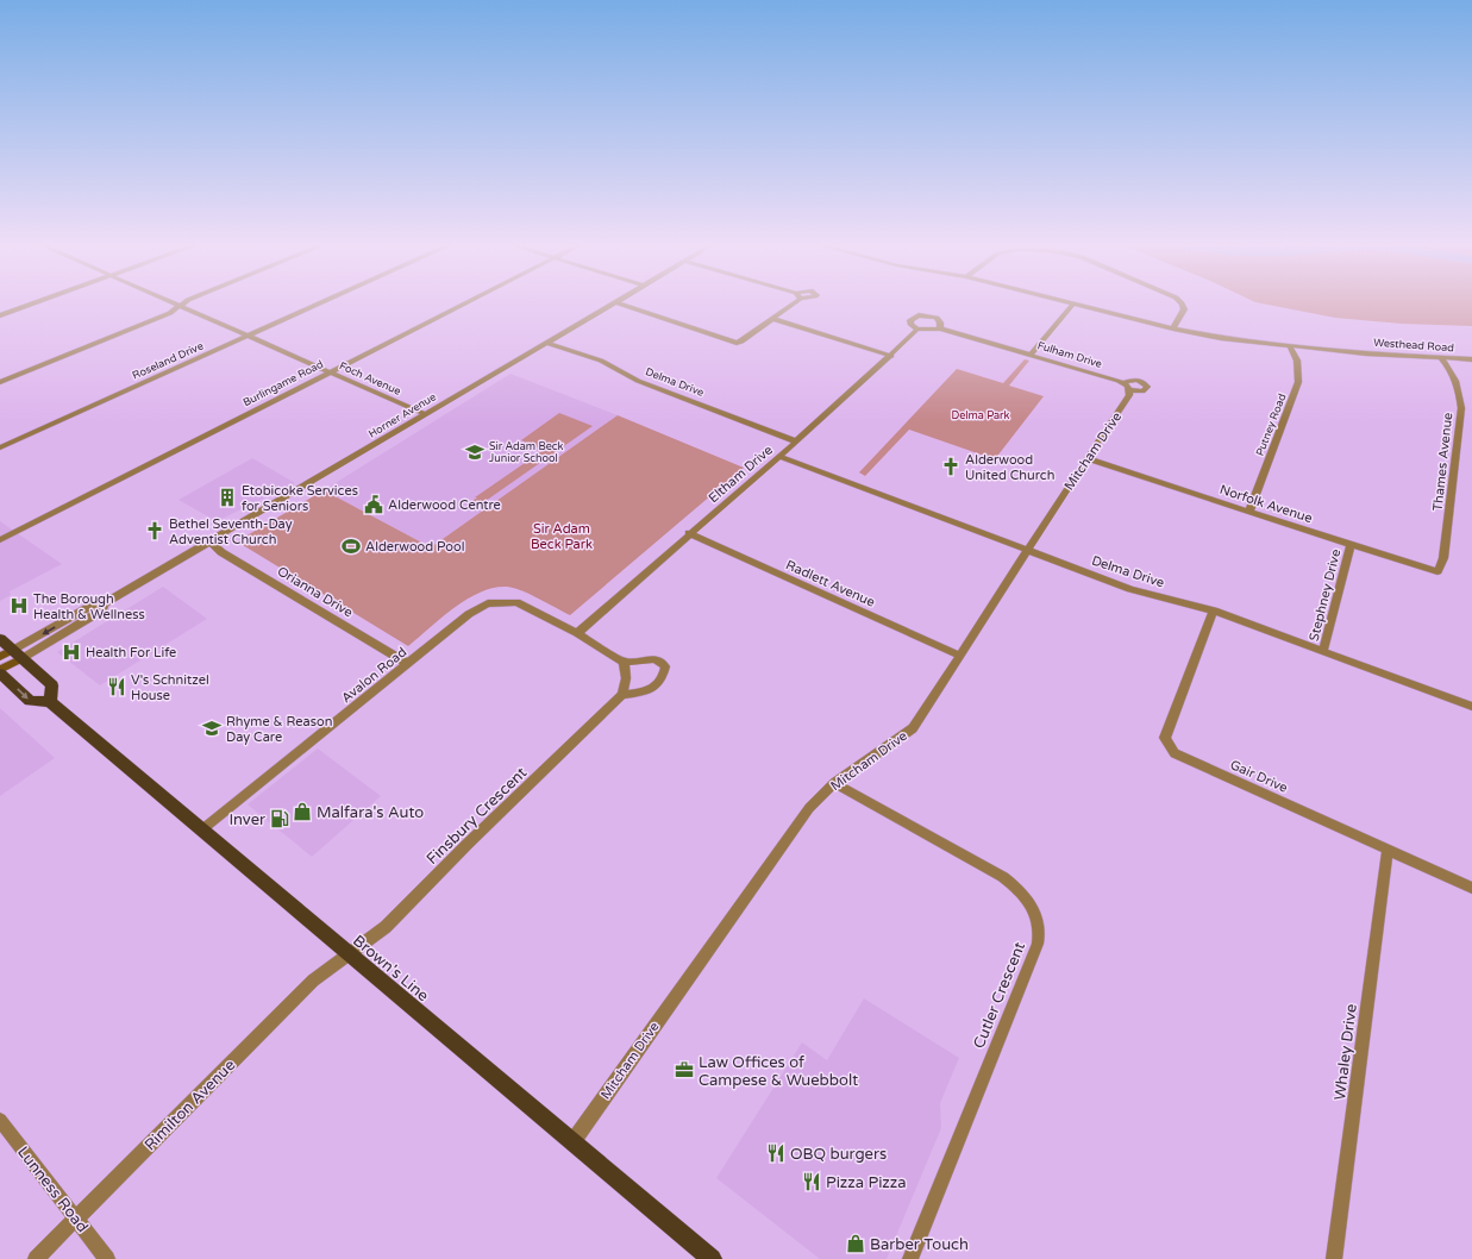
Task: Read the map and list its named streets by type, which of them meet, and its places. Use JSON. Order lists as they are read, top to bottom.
{
  "streets": {
    "main road": ["Horner Avenue", "Brown's Line"],
    "street": [
      "Westhead Road",
      "Fulham Drive",
      "Roseland Drive",
      "Foch Avenue",
      "Delma Drive",
      "Burlingame Road",
      "Putney Road",
      "Mitcham Drive",
      "Thames Avenue",
      "Eltham Drive",
      "Norfolk Avenue",
      "Radlett Avenue",
      "Orianna Drive",
      "Stephney Drive",
      "Avalon Road",
      "Gair Drive",
      "Finsbury Crescent",
      "Cutler Crescent",
      "Whaley Drive",
      "Rimilton Avenue",
      "Lunness Road"
    ]
  },
  "crossings": [
    ["Westhead Road", "Putney Road"],
    ["Westhead Road", "Thames Avenue"],
    ["Fulham Drive", "Mitcham Drive"],
    ["Fulham Drive", "Eltham Drive"],
    ["Roseland Drive", "Foch Avenue"],
    ["Foch Avenue", "Burlingame Road"],
    ["Foch Avenue", "Horner Avenue"],
    ["Delma Drive", "Horner Avenue"],
    ["Delma Drive", "Mitcham Drive"],
    ["Delma Drive", "Eltham Drive"],
    ["Delma Drive", "Stephney Drive"],
    ["Delma Drive", "Gair Drive"],
    ["Horner Avenue", "Orianna Drive"],
    ["Putney Road", "Norfolk Avenue"],
    ["Mitcham Drive", "Norfolk Avenue"],
    ["Mitcham Drive", "Radlett Avenue"],
    ["Mitcham Drive", "Brown's Line"],
    ["Mitcham Drive", "Cutler Crescent"],
    ["Thames Avenue", "Norfolk Avenue"],
    ["Eltham Drive", "Radlett Avenue"],
    ["Eltham Drive", "Avalon Road"],
    ["Norfolk Avenue", "Stephney Drive"],
    ["Orianna Drive", "Avalon Road"],
    ["Avalon Road", "Brown's Line"],
    ["Gair Drive", "Whaley Drive"],
    ["Finsbury Crescent", "Brown's Line"],
    ["Finsbury Crescent", "Rimilton Avenue"],
    ["Brown's Line", "Rimilton Avenue"],
    ["Rimilton Avenue", "Lunness Road"]
  ],
  "parks": ["Delma Park", "Sir Adam Beck Park"],
  "places": {
    "school or university": ["Sir Adam Beck Junior School", "Rhyme & Reason Day Care"],
    "church": ["Alderwood United Church", "Bethel Seventh-Day Adventist Church"],
    "building": ["Etobicoke Services for Seniors"],
    "public building": ["Alderwood Centre"],
    "sports": ["Alderwood Pool"],
    "hospital": ["The Borough Health & Wellness", "Health For Life"],
    "restaurant": ["V's Schnitzel House", "OBQ burgers", "Pizza Pizza"],
    "shop": ["Malfara's Auto", "Barber Touch"],
    "fuel station": ["Inver"],
    "office": ["Law Offices of Campese & Wuebbolt"]
  }
}
